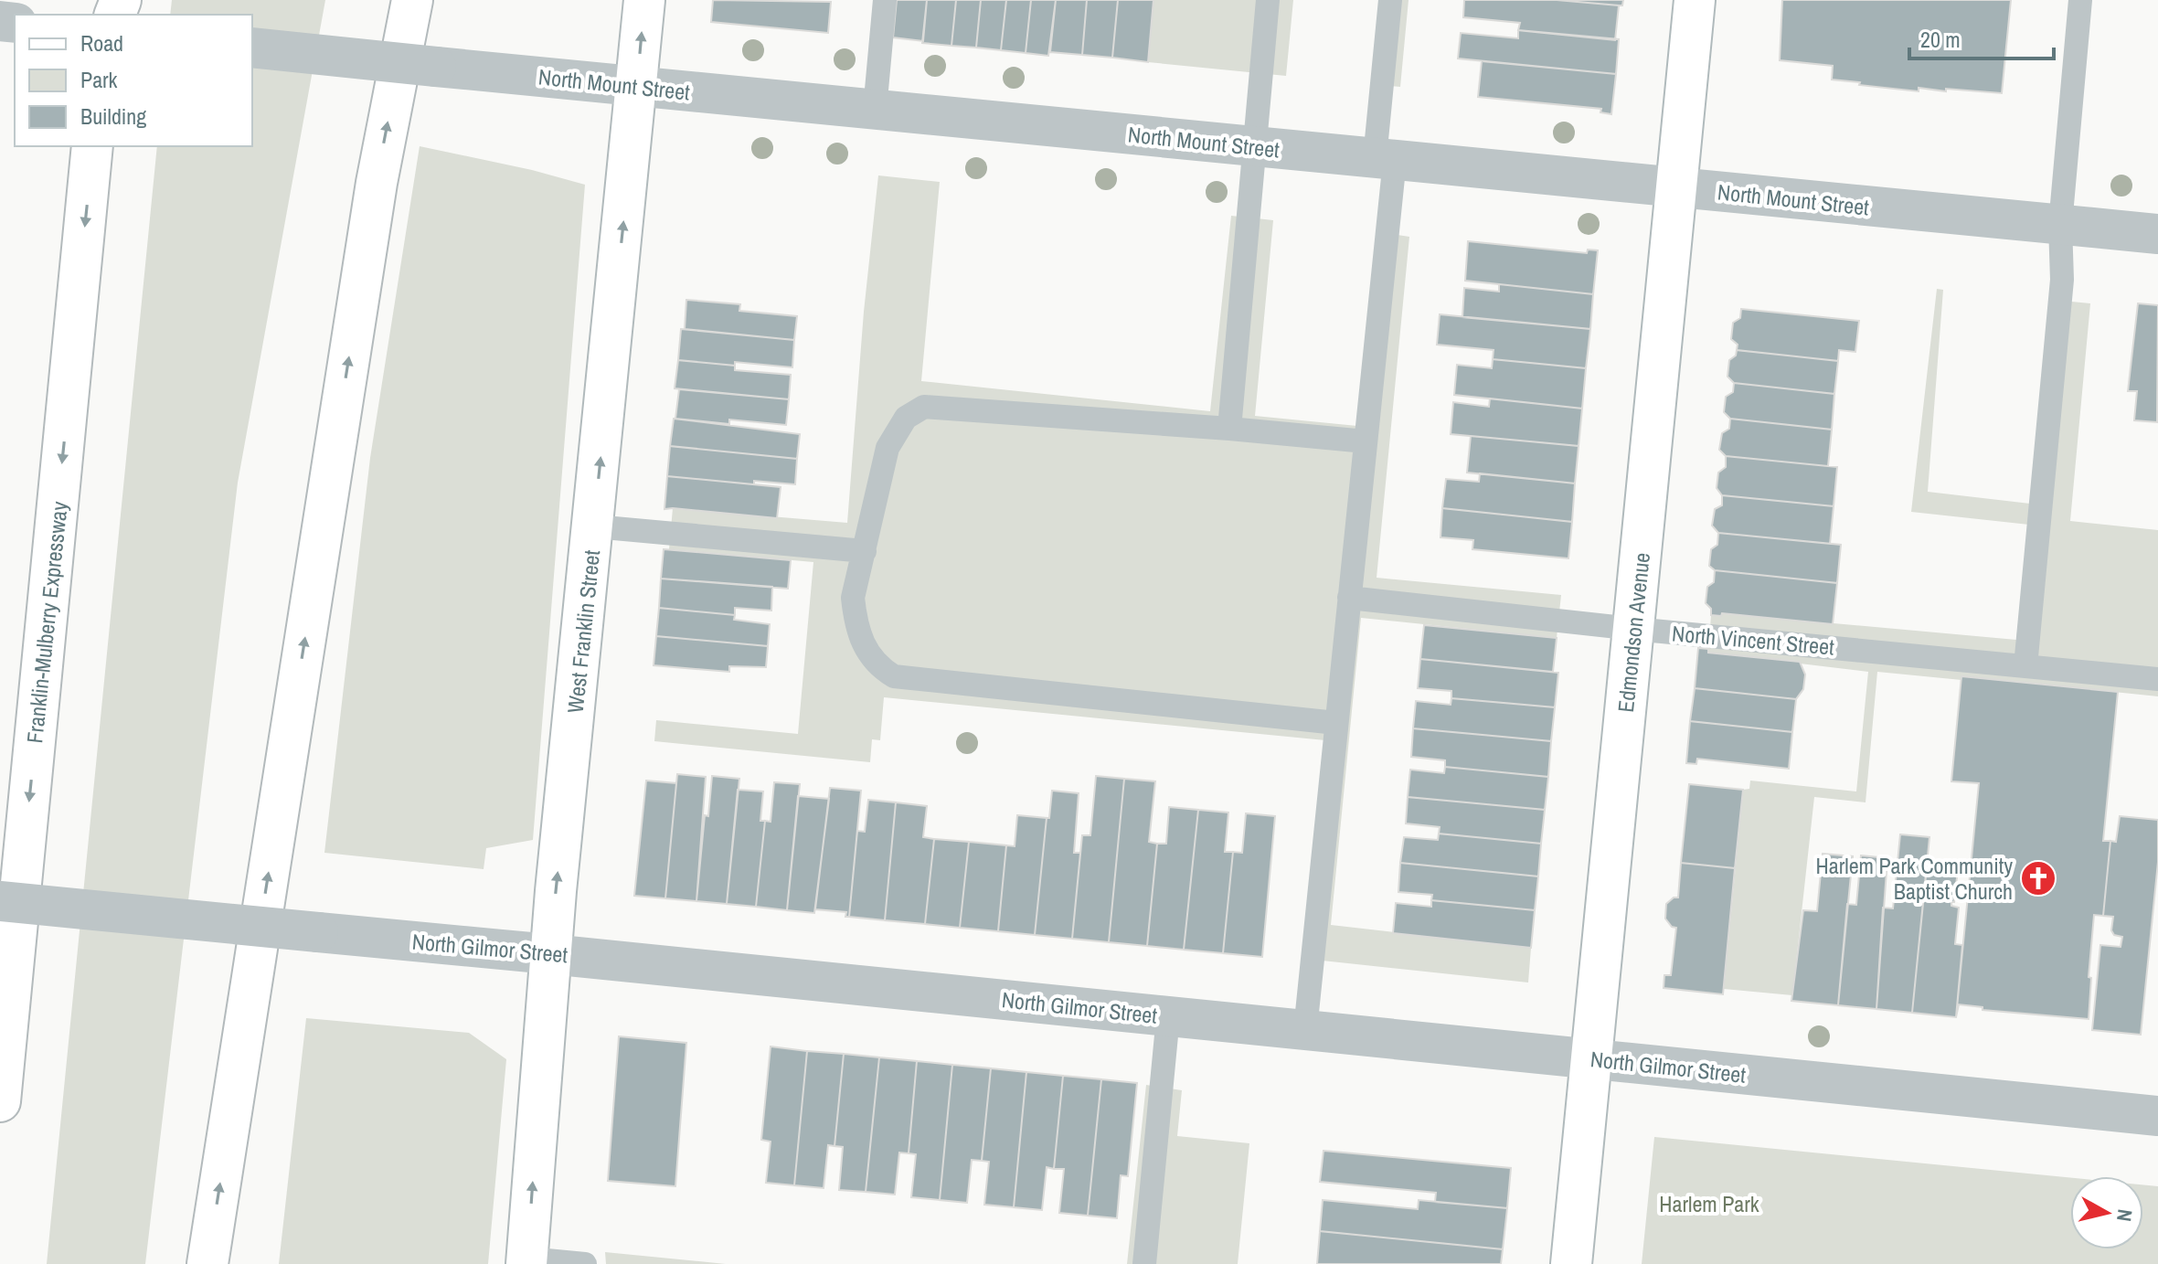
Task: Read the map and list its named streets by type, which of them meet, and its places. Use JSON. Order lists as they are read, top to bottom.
{
  "streets": {
    "main road": ["Franklin-Mulberry Expressway", "West Franklin Street", "Edmondson Avenue"],
    "street": ["North Mount Street", "North Gilmor Street"],
    "lane": ["North Vincent Street"]
  },
  "crossings": [
    ["North Mount Street", "West Franklin Street"],
    ["North Mount Street", "Edmondson Avenue"],
    ["West Franklin Street", "North Gilmor Street"],
    ["Edmondson Avenue", "North Vincent Street"],
    ["Edmondson Avenue", "North Gilmor Street"]
  ],
  "parks": ["Harlem Park"],
  "places": {
    "church": ["Harlem Park Community Baptist Church"]
  },
  "legend": ["Road", "Park", "Building"],
  "scale_bar": "20 m",
  "north": "right"
}
